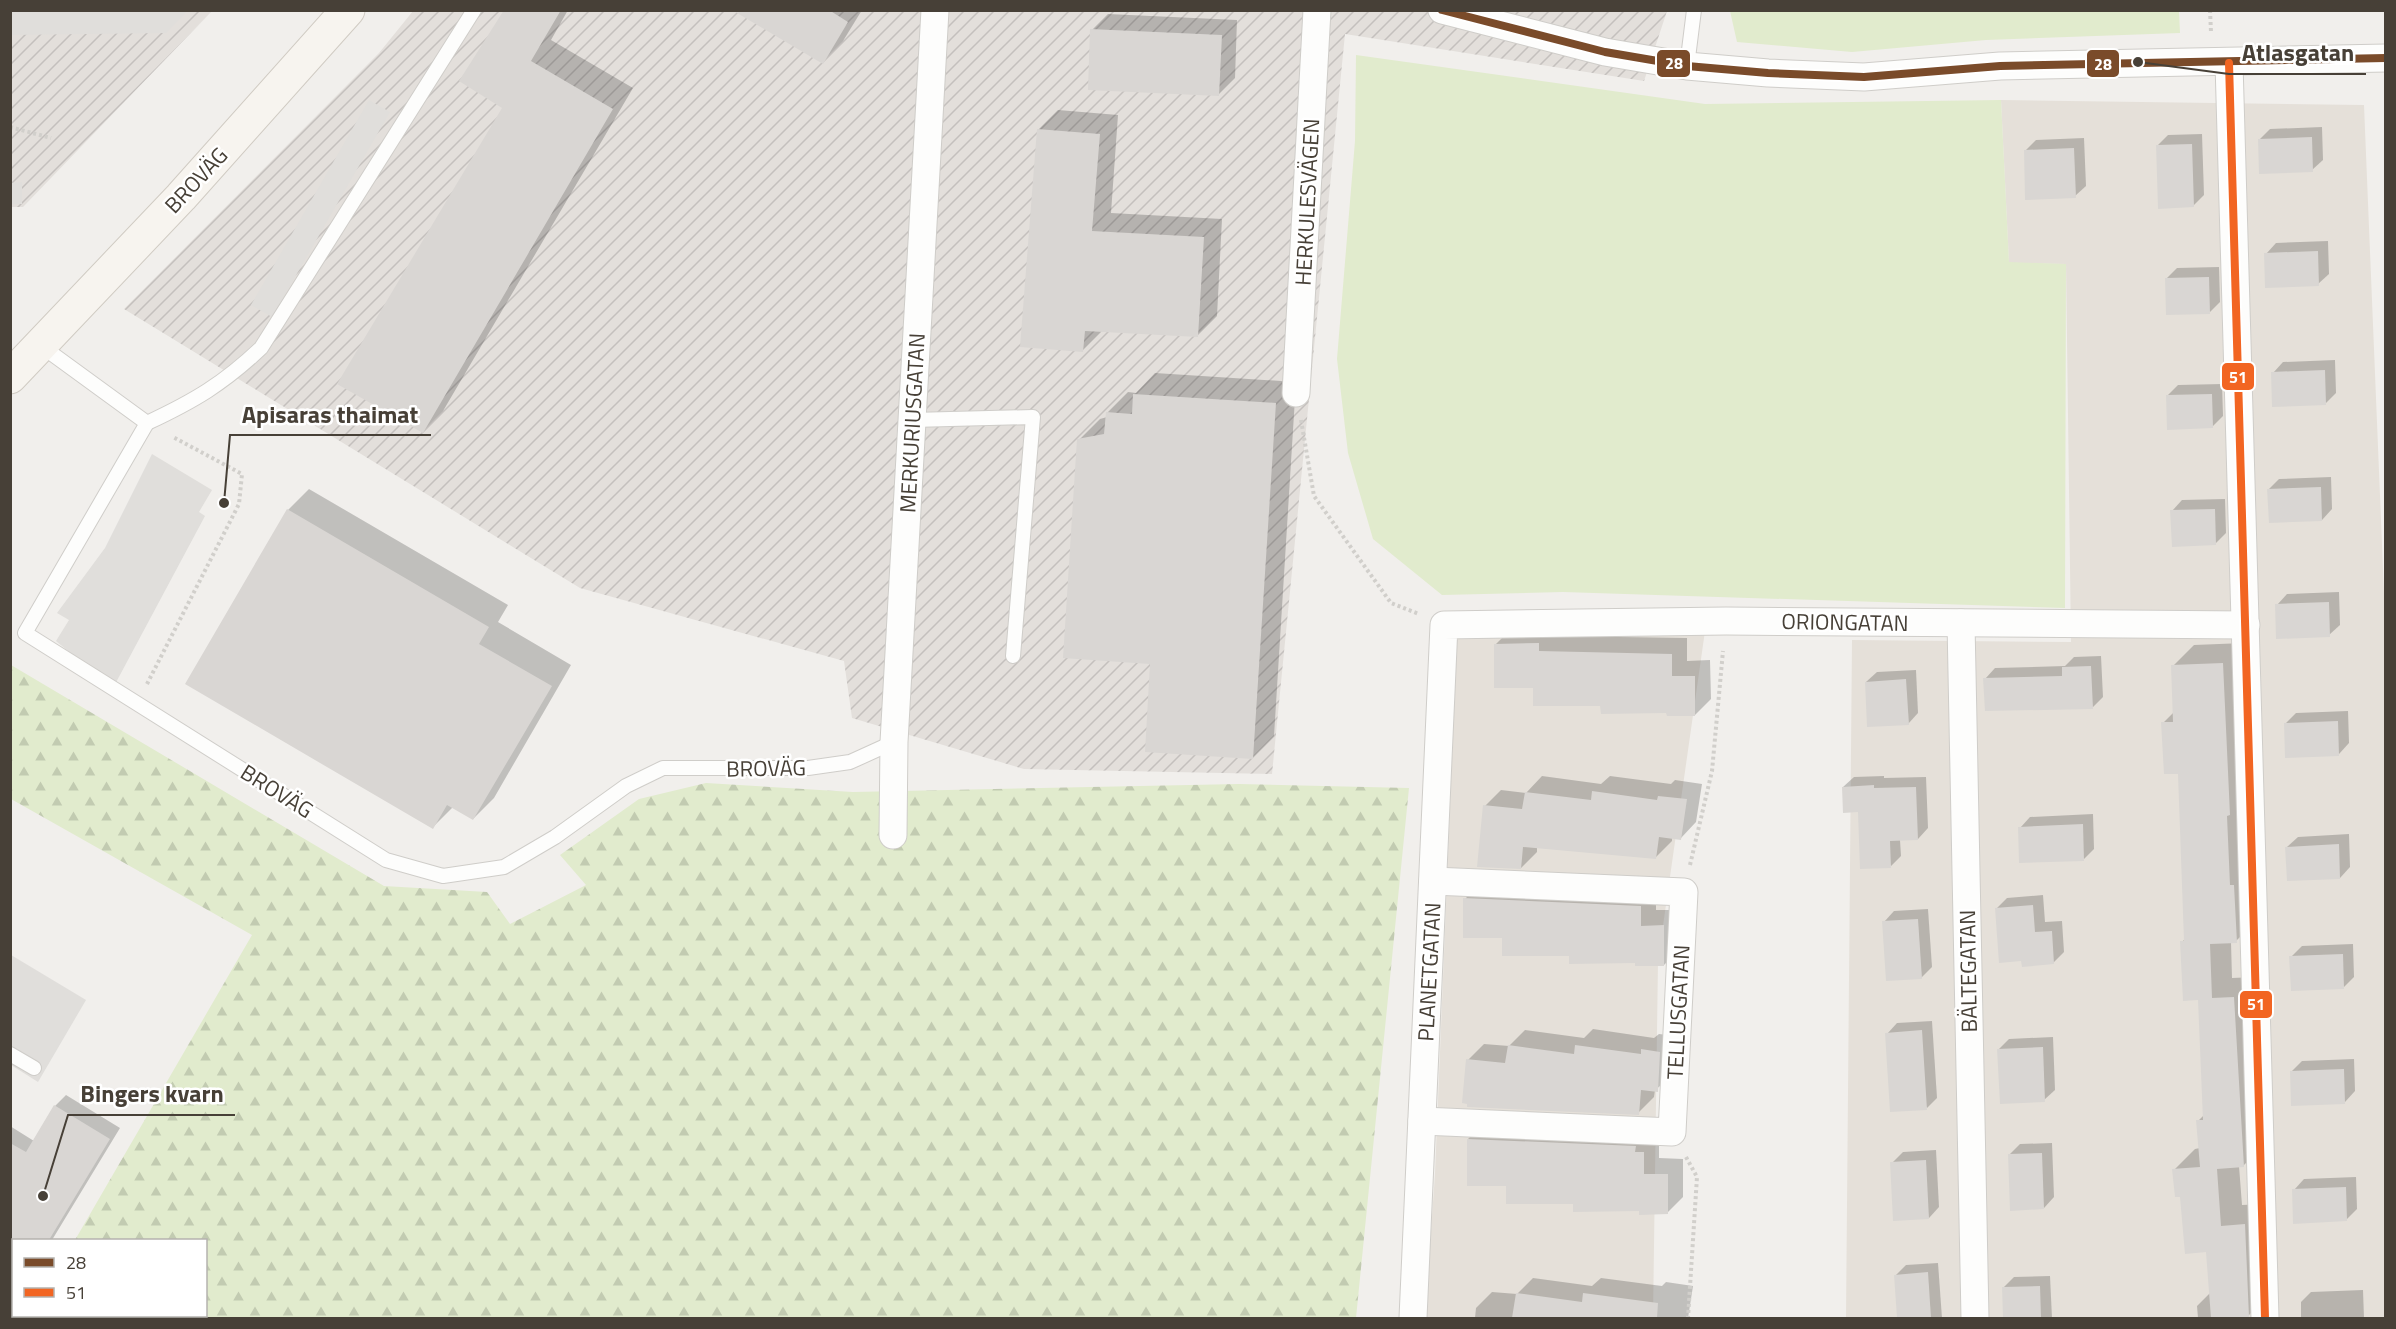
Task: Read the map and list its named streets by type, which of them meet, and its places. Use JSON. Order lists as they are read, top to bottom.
{
  "streets": {
    "main road": ["BROVÄG"],
    "street": [
      "HERKULESVÄGEN",
      "MERKURIUSGATAN",
      "ORIONGATAN",
      "BÄLTEGATAN",
      "PLANETGATAN",
      "TELLUSGATAN"
    ]
  },
  "crossings": [
    ["BROVÄG", "MERKURIUSGATAN"],
    ["ORIONGATAN", "BÄLTEGATAN"],
    ["ORIONGATAN", "PLANETGATAN"]
  ],
  "places": ["Atlasgatan", "Apisaras thaimat", "Bingers kvarn"],
  "lines": ["transit line 28", "transit line 51"],
  "legend": ["28", "51"]
}
